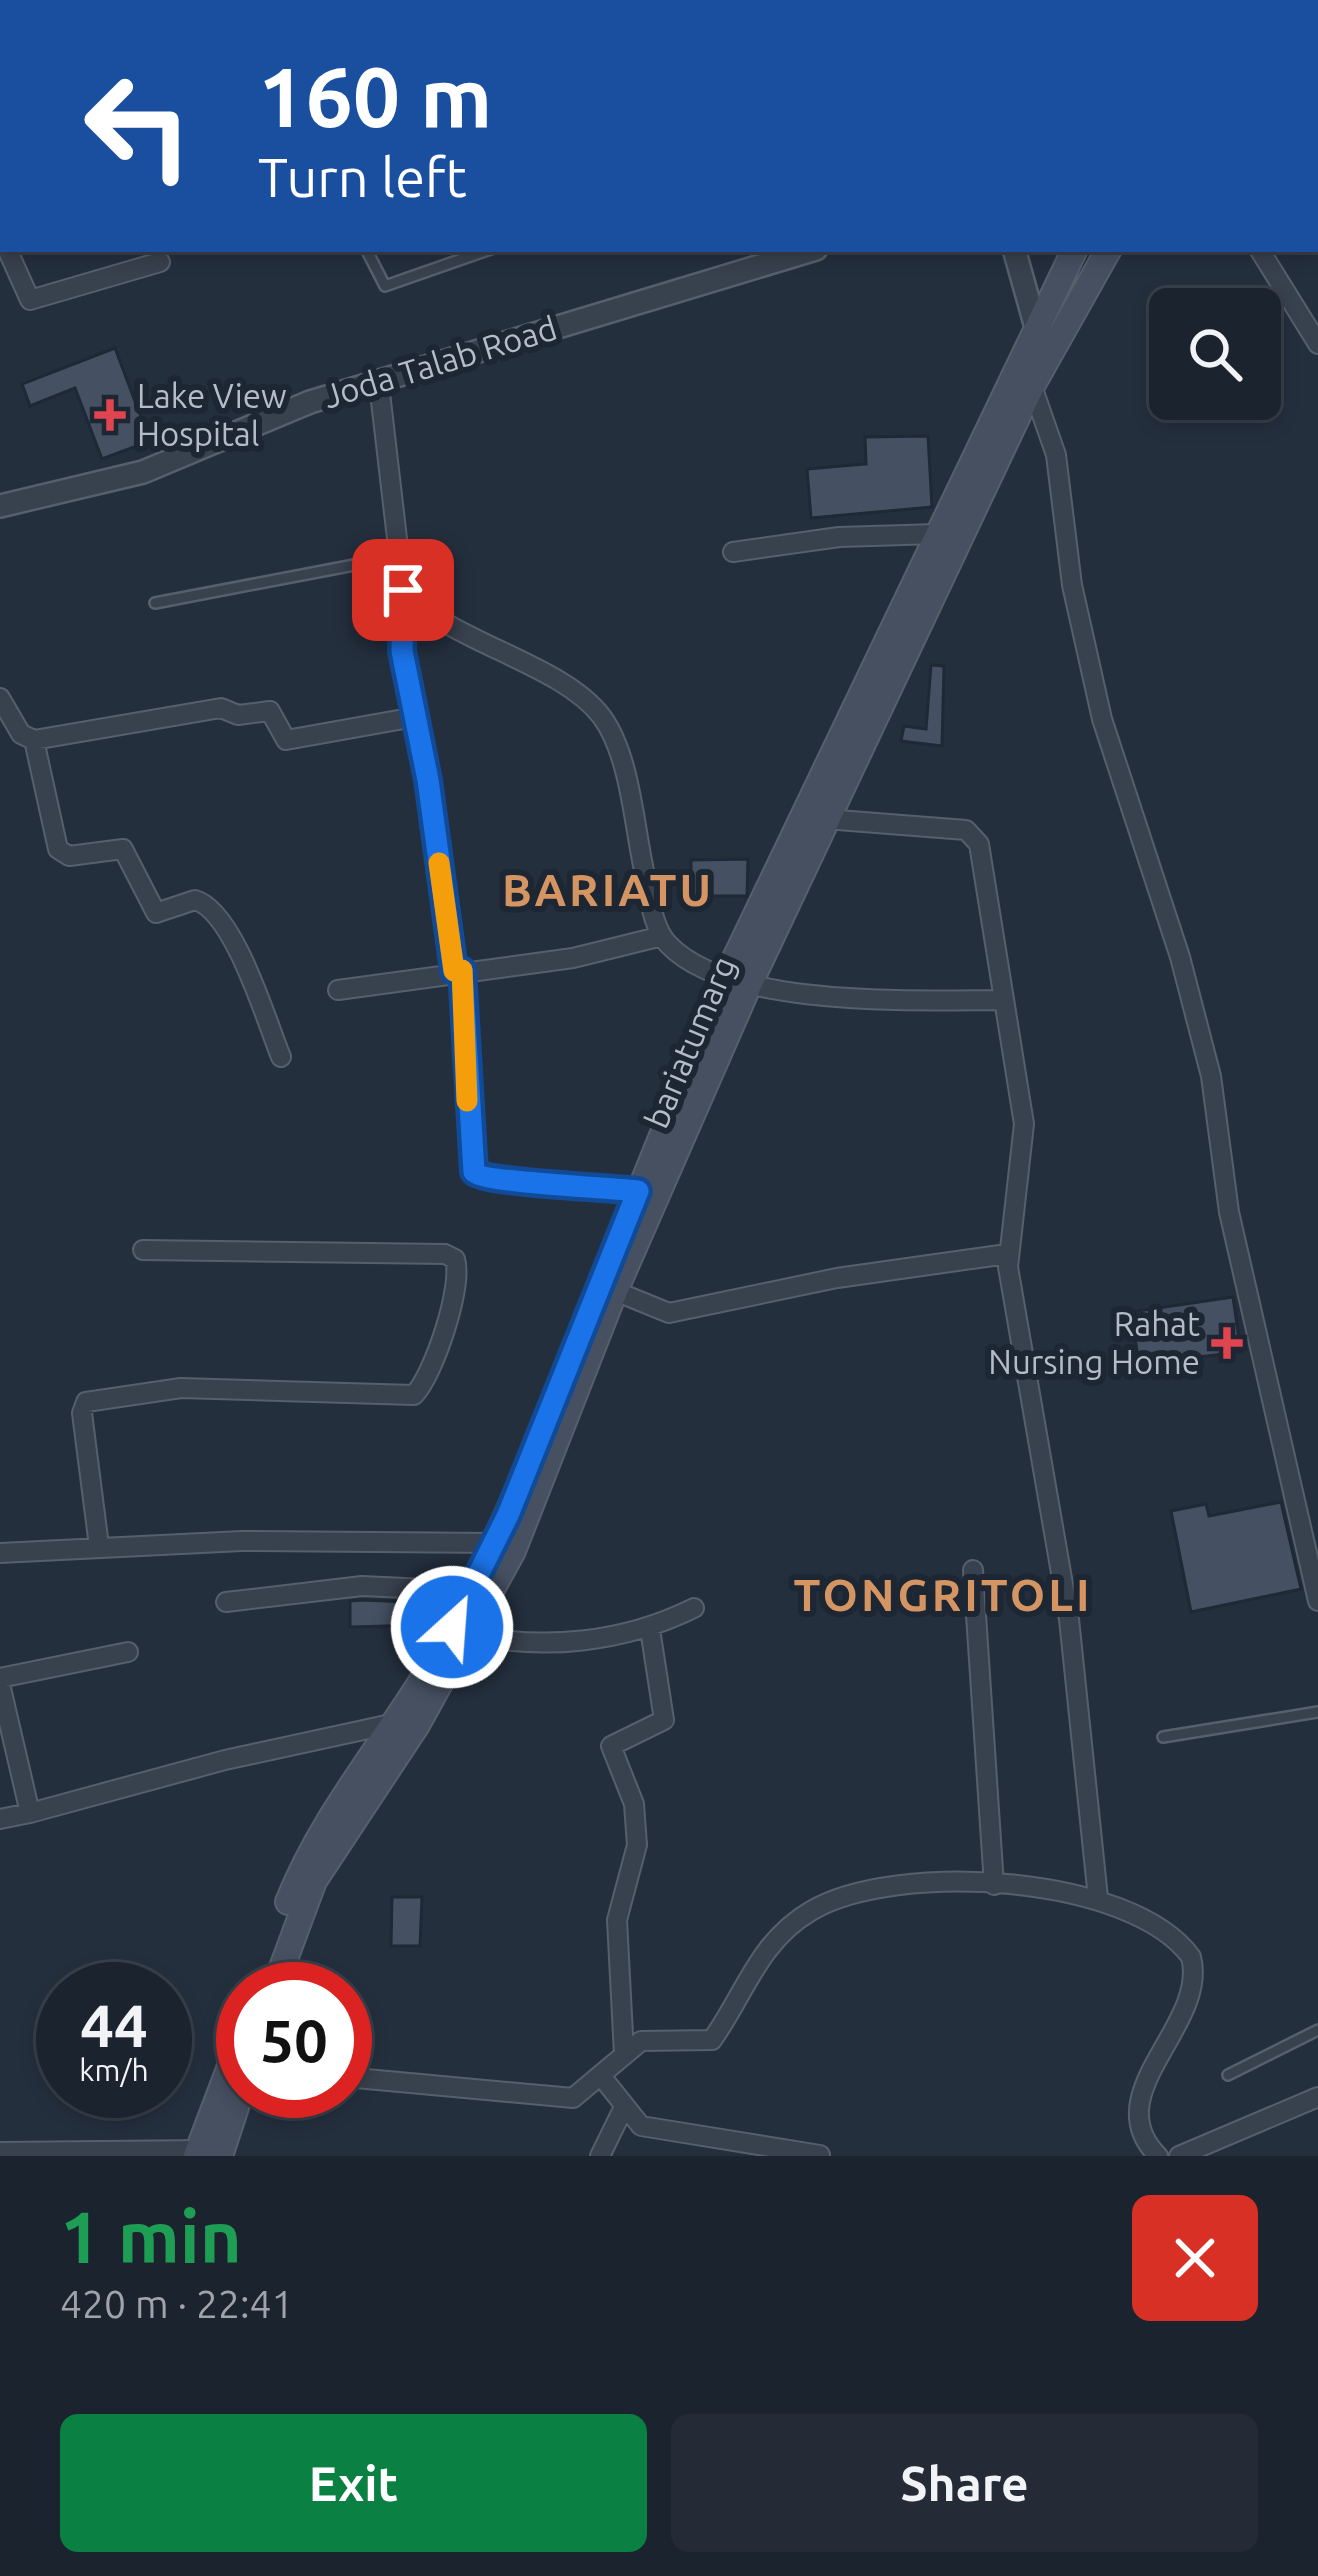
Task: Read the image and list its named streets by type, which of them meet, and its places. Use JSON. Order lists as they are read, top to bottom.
{
  "streets": {
    "main road": ["bariatumarg"],
    "street": ["Joda Talab Road"]
  },
  "districts": ["BARIATU", "TONGRITOLI"],
  "places": {
    "health": ["Lake View Hospital", "Rahat Nursing Home"]
  },
  "page": {
    "turn": ["160 m", "Turn left"],
    "speed": "44 km/h",
    "limit": "50",
    "heading": ["1 min", "420 m · 22:41"],
    "buttons": ["Exit", "Share"]
  }
}
